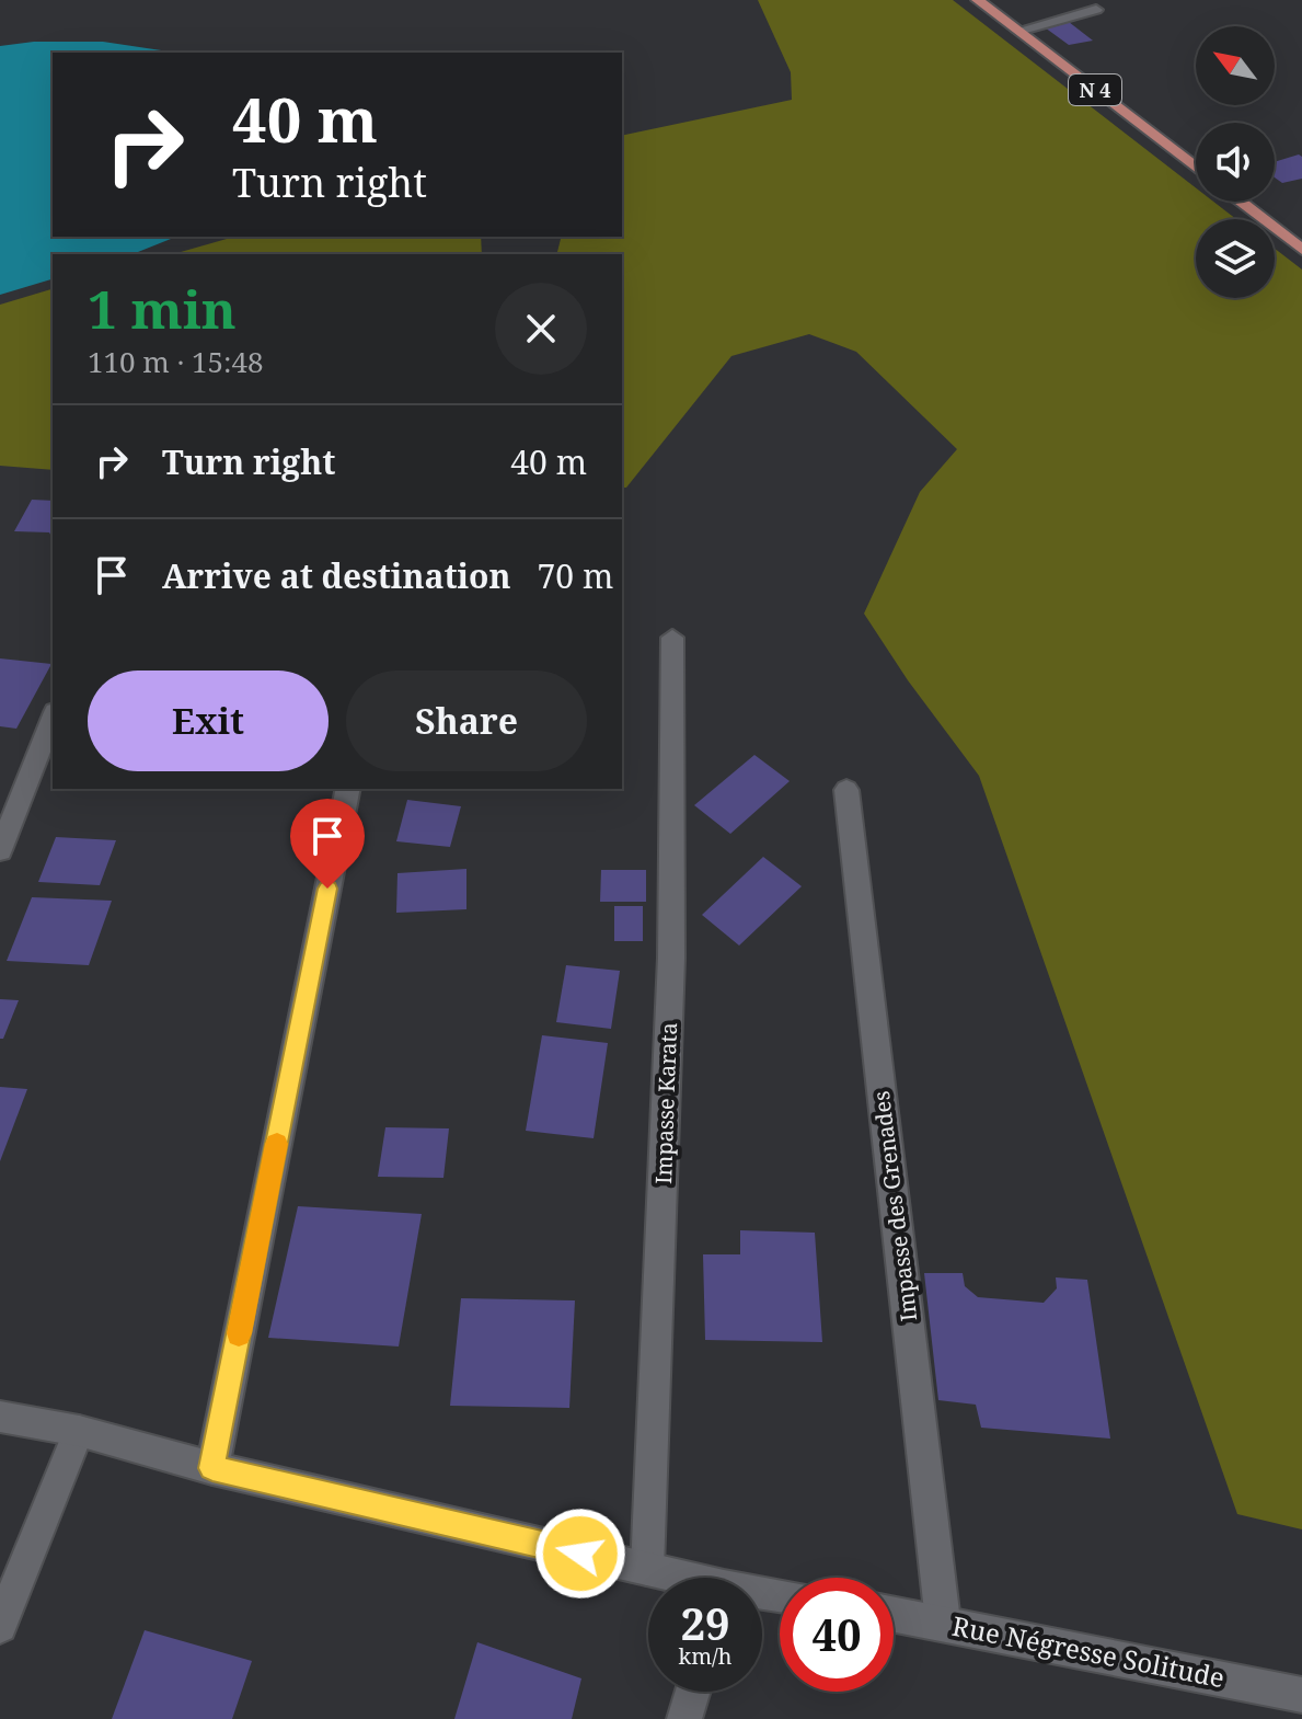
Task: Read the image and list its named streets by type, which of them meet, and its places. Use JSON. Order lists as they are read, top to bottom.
{
  "streets": {
    "main road": ["N 4"],
    "street": ["Impasse Karata", "Impasse des Grenades", "Rue Négresse Solitude"]
  },
  "crossings": [
    ["Impasse des Grenades", "Rue Négresse Solitude"]
  ],
  "north": "top left",
  "page": {
    "turn": ["40 m", "Turn right"],
    "heading": ["1 min", "110 m · 15:48"],
    "list": [
      {
        "name": "Turn right",
        "value": "40 m"
      },
      {
        "name": "Arrive at destination",
        "value": "70 m"
      }
    ],
    "buttons": ["Exit", "Share"],
    "speed": "29 km/h",
    "limit": "40"
  }
}
